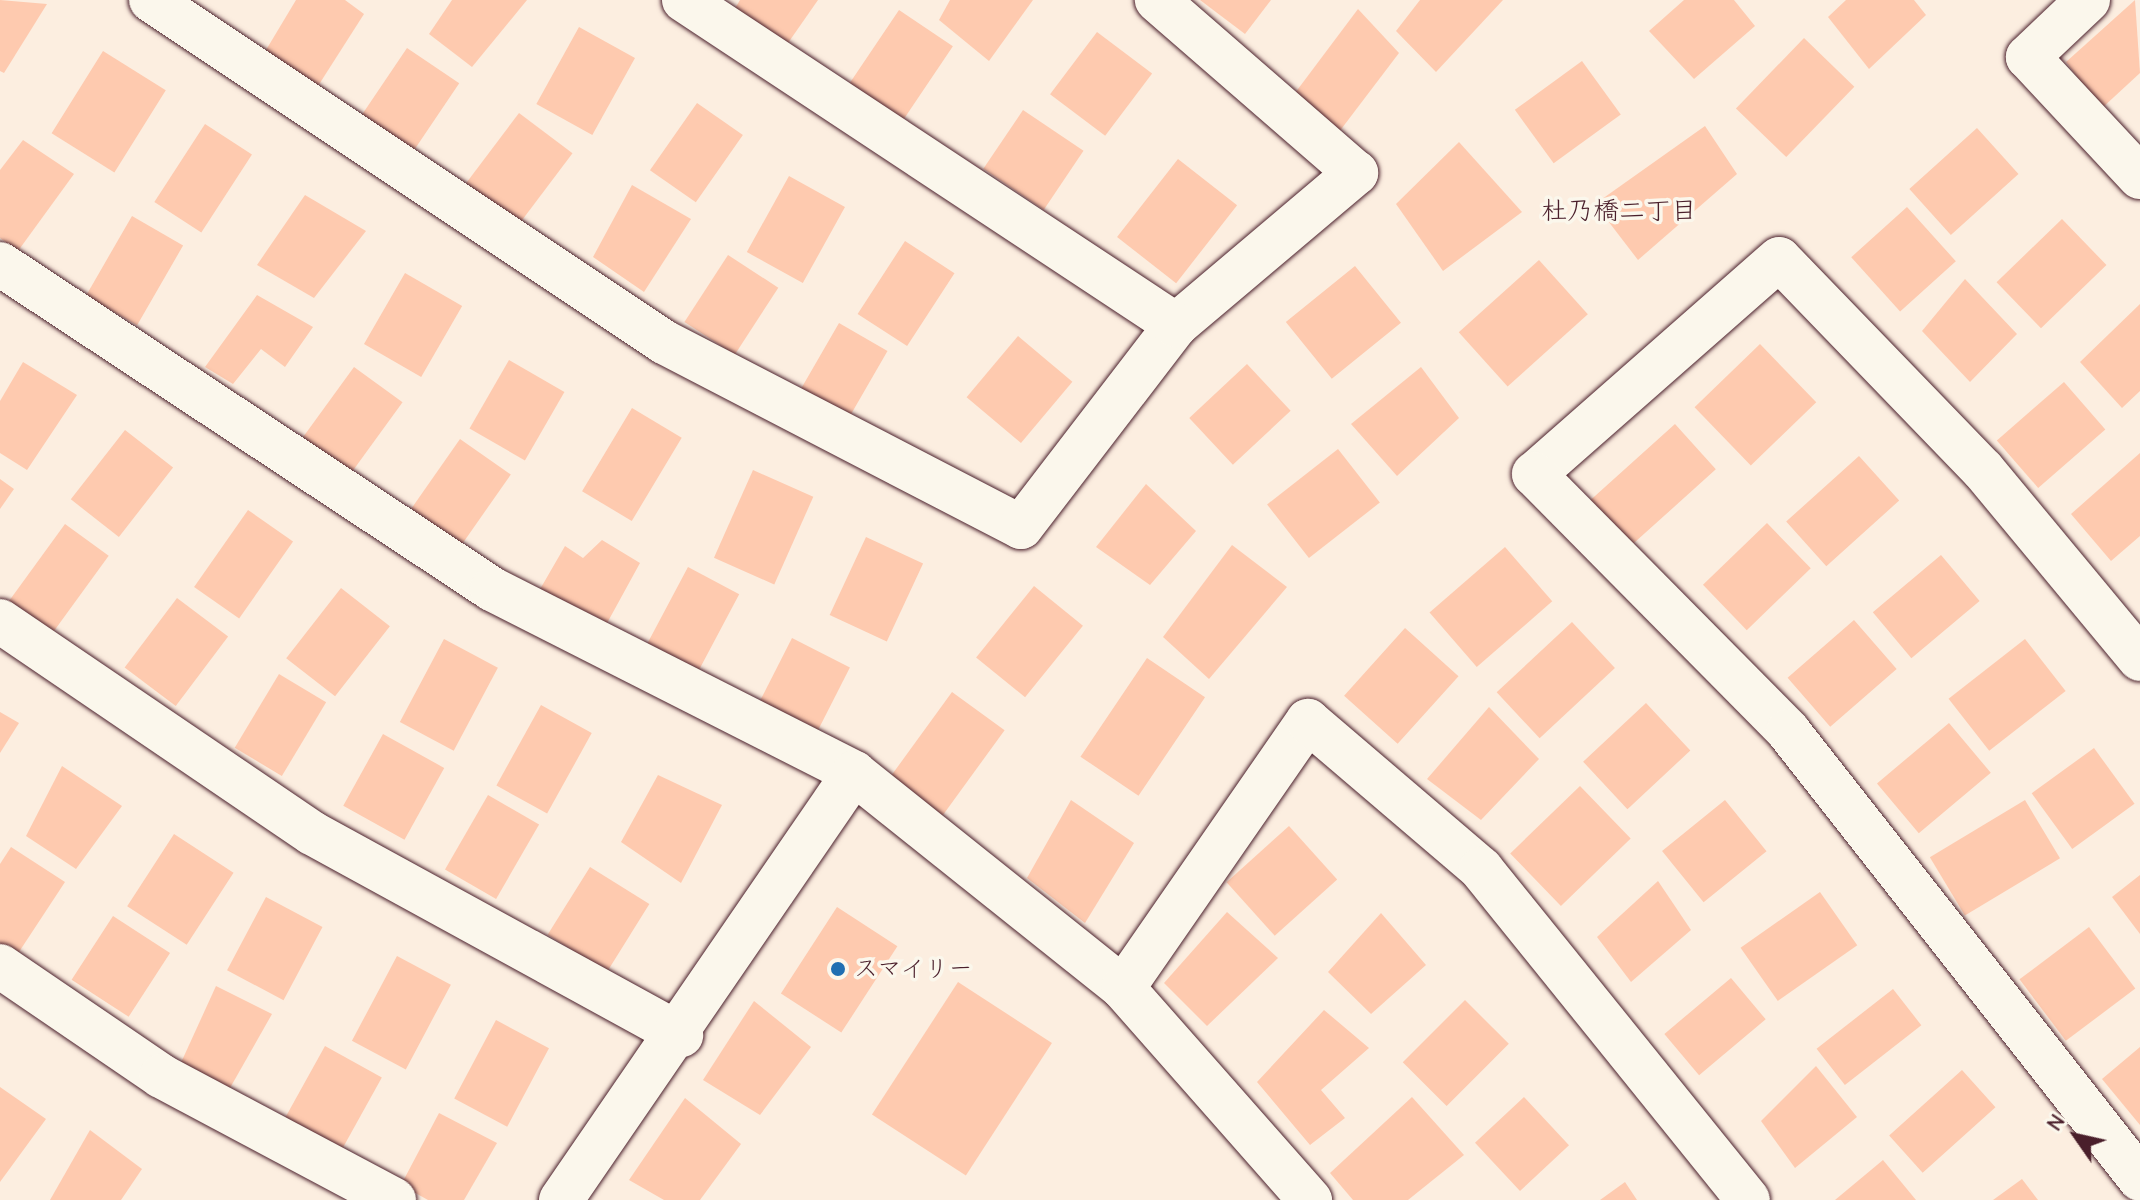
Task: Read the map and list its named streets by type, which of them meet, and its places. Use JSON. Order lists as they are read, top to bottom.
{
  "districts": ["杜乃橋二丁目"],
  "places": ["スマイリー"],
  "north": "top left"
}
